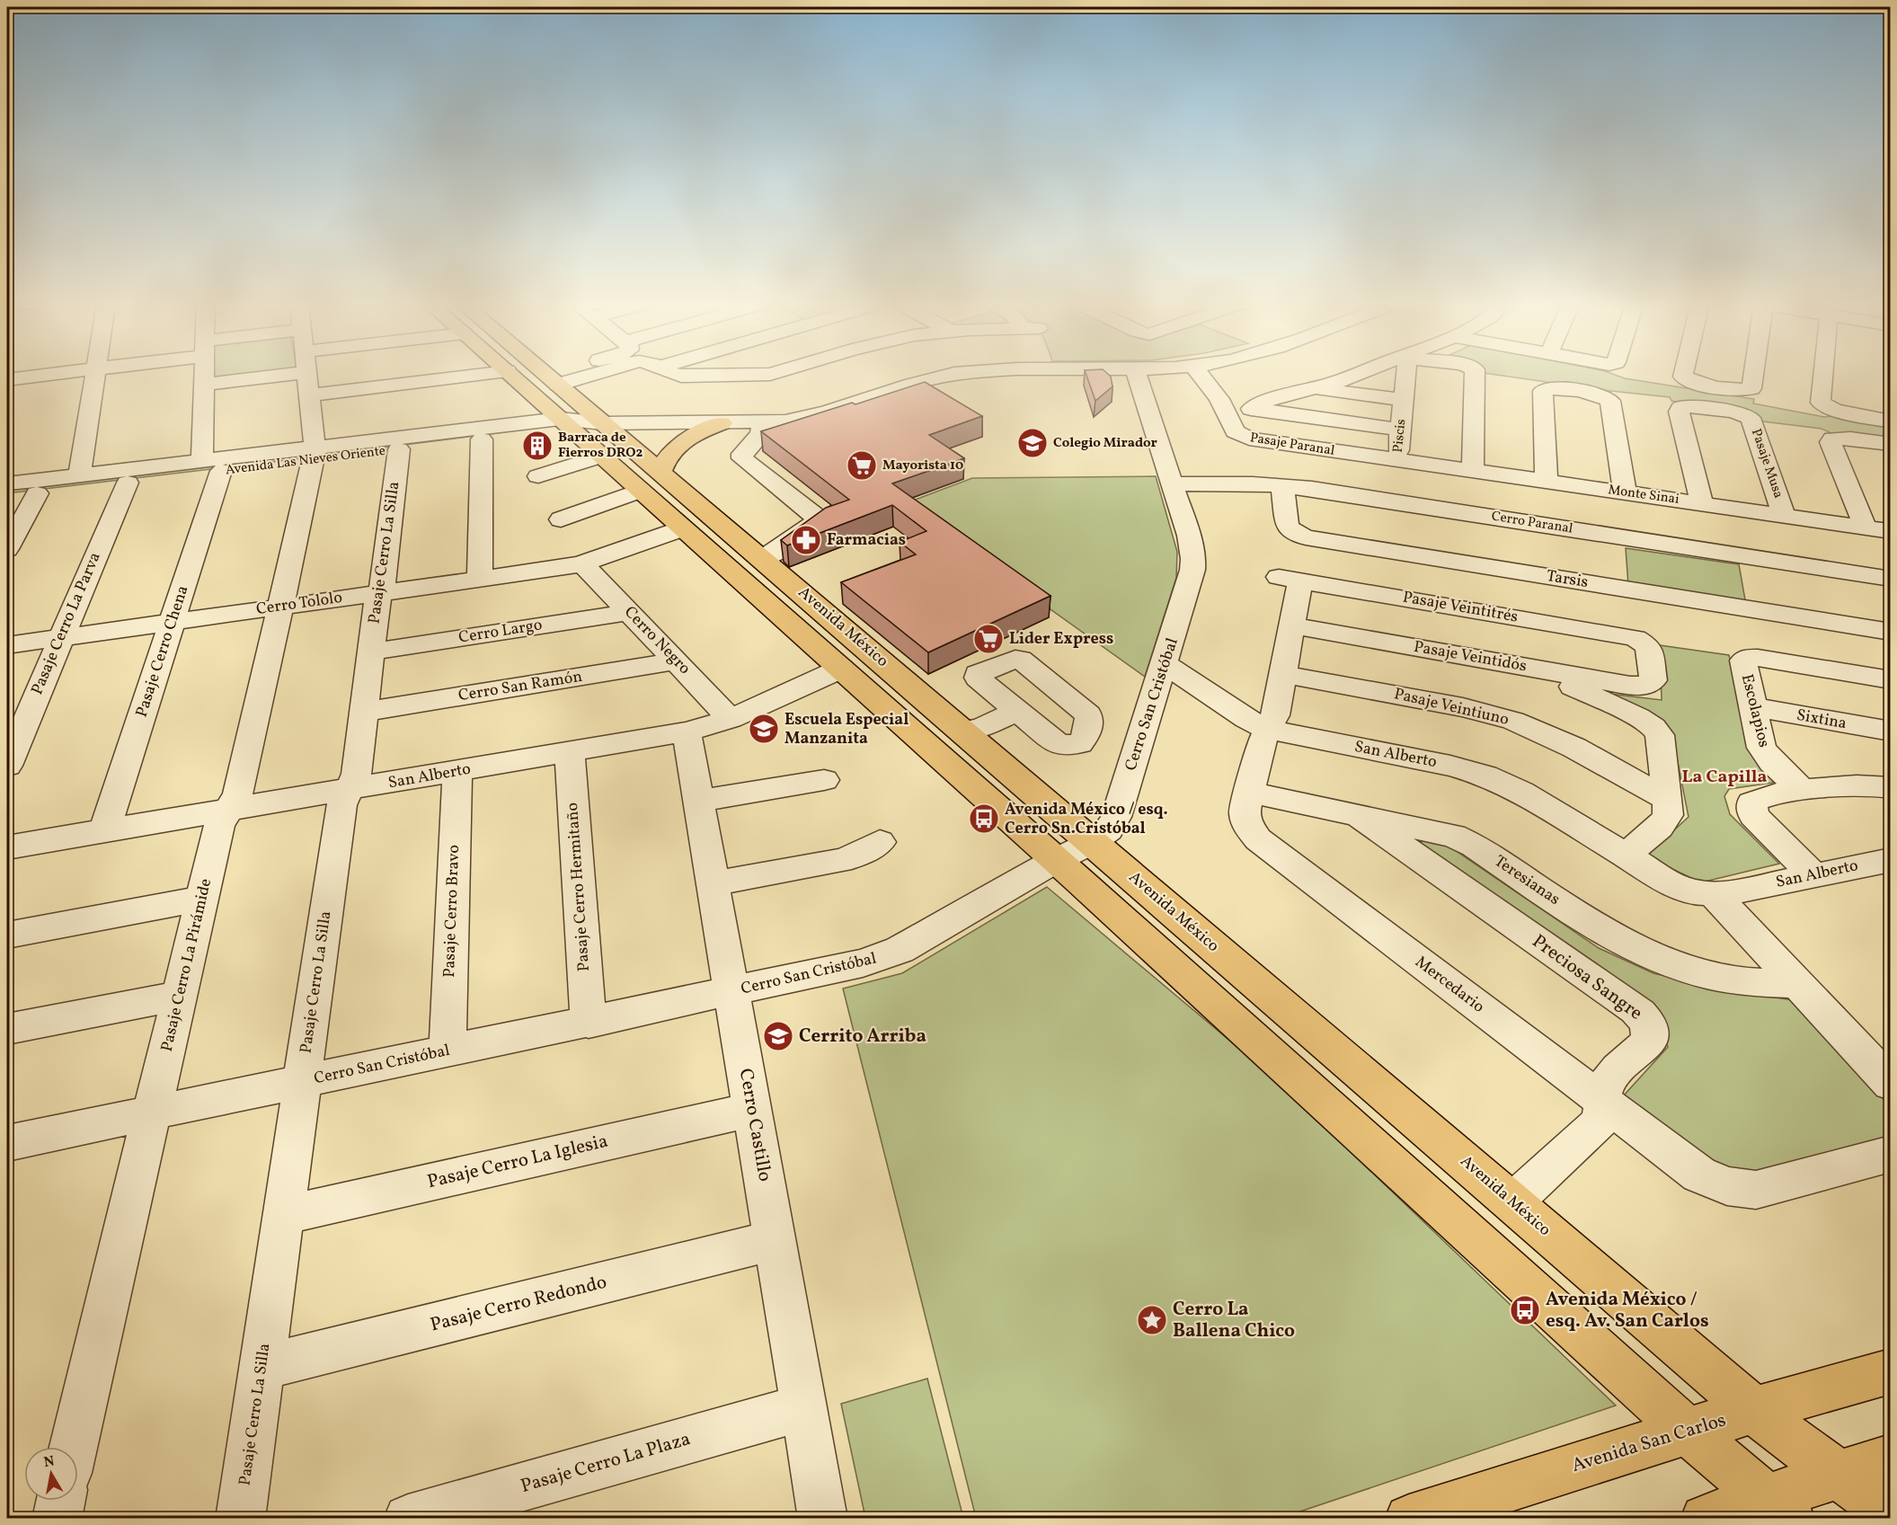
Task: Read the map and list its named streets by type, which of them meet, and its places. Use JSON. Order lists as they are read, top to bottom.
{
  "streets": {
    "main road": ["Avenida México", "Avenida San Carlos"],
    "street": [
      "Piscis",
      "Pasaje Paranal",
      "Avenida Las Nieves Oriente",
      "Pasaje Musa",
      "Monte Sinai",
      "Cerro Paranal",
      "Pasaje Cerro La Silla",
      "Tarsis",
      "Cerro Tololo",
      "Pasaje Veintitrés",
      "Pasaje Cerro La Parva",
      "Cerro Largo",
      "Cerro Negro",
      "Pasaje Cerro Chena",
      "Pasaje Veintidós",
      "Cerro San Ramón",
      "Cerro San Cristóbal",
      "Pasaje Veintiuno",
      "Escolapios",
      "Sixtina",
      "San Alberto",
      "Teresianas",
      "Pasaje Cerro Hermitaño",
      "Pasaje Cerro Bravo",
      "Pasaje Cerro La Pirámide",
      "Preciosa Sangre",
      "Mercedario",
      "Cerro Castillo",
      "Pasaje Cerro La Iglesia",
      "Pasaje Cerro Redondo",
      "Pasaje Cerro La Plaza"
    ]
  },
  "crossings": [
    ["Piscis", "Pasaje Paranal"],
    ["Piscis", "Monte Sinai"],
    ["Piscis", "Cerro Paranal"],
    ["Pasaje Paranal", "Monte Sinai"],
    ["Avenida Las Nieves Oriente", "Pasaje Cerro La Silla"],
    ["Avenida Las Nieves Oriente", "Pasaje Cerro La Parva"],
    ["Avenida Las Nieves Oriente", "Avenida México"],
    ["Avenida Las Nieves Oriente", "Pasaje Cerro Chena"],
    ["Avenida Las Nieves Oriente", "Pasaje Cerro La Pirámide"],
    ["Pasaje Musa", "Monte Sinai"],
    ["Cerro Paranal", "Tarsis"],
    ["Cerro Paranal", "Cerro San Cristóbal"],
    ["Pasaje Cerro La Silla", "Cerro Tololo"],
    ["Pasaje Cerro La Silla", "Cerro Largo"],
    ["Pasaje Cerro La Silla", "Cerro San Ramón"],
    ["Pasaje Cerro La Silla", "Cerro San Cristóbal"],
    ["Pasaje Cerro La Silla", "San Alberto"],
    ["Pasaje Cerro La Silla", "Pasaje Cerro La Iglesia"],
    ["Pasaje Cerro La Silla", "Pasaje Cerro Redondo"],
    ["Cerro Tololo", "Pasaje Cerro La Parva"],
    ["Cerro Tololo", "Avenida México"],
    ["Cerro Tololo", "Cerro Negro"],
    ["Cerro Tololo", "Pasaje Cerro Chena"],
    ["Cerro Tololo", "Pasaje Cerro La Pirámide"],
    ["Pasaje Veintitrés", "Pasaje Veintidós"],
    ["Pasaje Veintitrés", "Mercedario"],
    ["Avenida México", "Cerro San Cristóbal"],
    ["Avenida México", "San Alberto"],
    ["Avenida México", "Preciosa Sangre"],
    ["Avenida México", "Avenida San Carlos"],
    ["Cerro Largo", "Cerro Negro"],
    ["Cerro Negro", "Cerro San Ramón"],
    ["Cerro Negro", "San Alberto"],
    ["Pasaje Cerro Chena", "San Alberto"],
    ["Pasaje Veintidós", "Mercedario"],
    ["Cerro San Cristóbal", "San Alberto"],
    ["Cerro San Cristóbal", "Pasaje Cerro Hermitaño"],
    ["Cerro San Cristóbal", "Pasaje Cerro Bravo"],
    ["Cerro San Cristóbal", "Pasaje Cerro La Pirámide"],
    ["Cerro San Cristóbal", "Cerro Castillo"],
    ["Pasaje Veintiuno", "Mercedario"],
    ["Escolapios", "Sixtina"],
    ["San Alberto", "Pasaje Cerro Hermitaño"],
    ["San Alberto", "Pasaje Cerro Bravo"],
    ["San Alberto", "Pasaje Cerro La Pirámide"],
    ["San Alberto", "Mercedario"],
    ["San Alberto", "Cerro Castillo"],
    ["Teresianas", "Preciosa Sangre"],
    ["Teresianas", "Mercedario"],
    ["Preciosa Sangre", "Mercedario"],
    ["Cerro Castillo", "Pasaje Cerro La Iglesia"],
    ["Cerro Castillo", "Pasaje Cerro Redondo"],
    ["Cerro Castillo", "Pasaje Cerro La Plaza"]
  ],
  "districts": ["La Capilla"],
  "places": {
    "school or university": ["Colegio Mirador", "Escuela Especial Manzanita", "Cerrito Arriba"],
    "building": ["Barraca de Fierros DRO2"],
    "supermarket": ["Mayorista 10", "Lider Express"],
    "pharmacy": ["Farmacias"],
    "bus stop": ["Avenida México / esq. Cerro Sn.Cristóbal", "Avenida México / esq. Av. San Carlos"],
    "place": ["Cerro La Ballena Chico"]
  },
  "north": "top"
}
